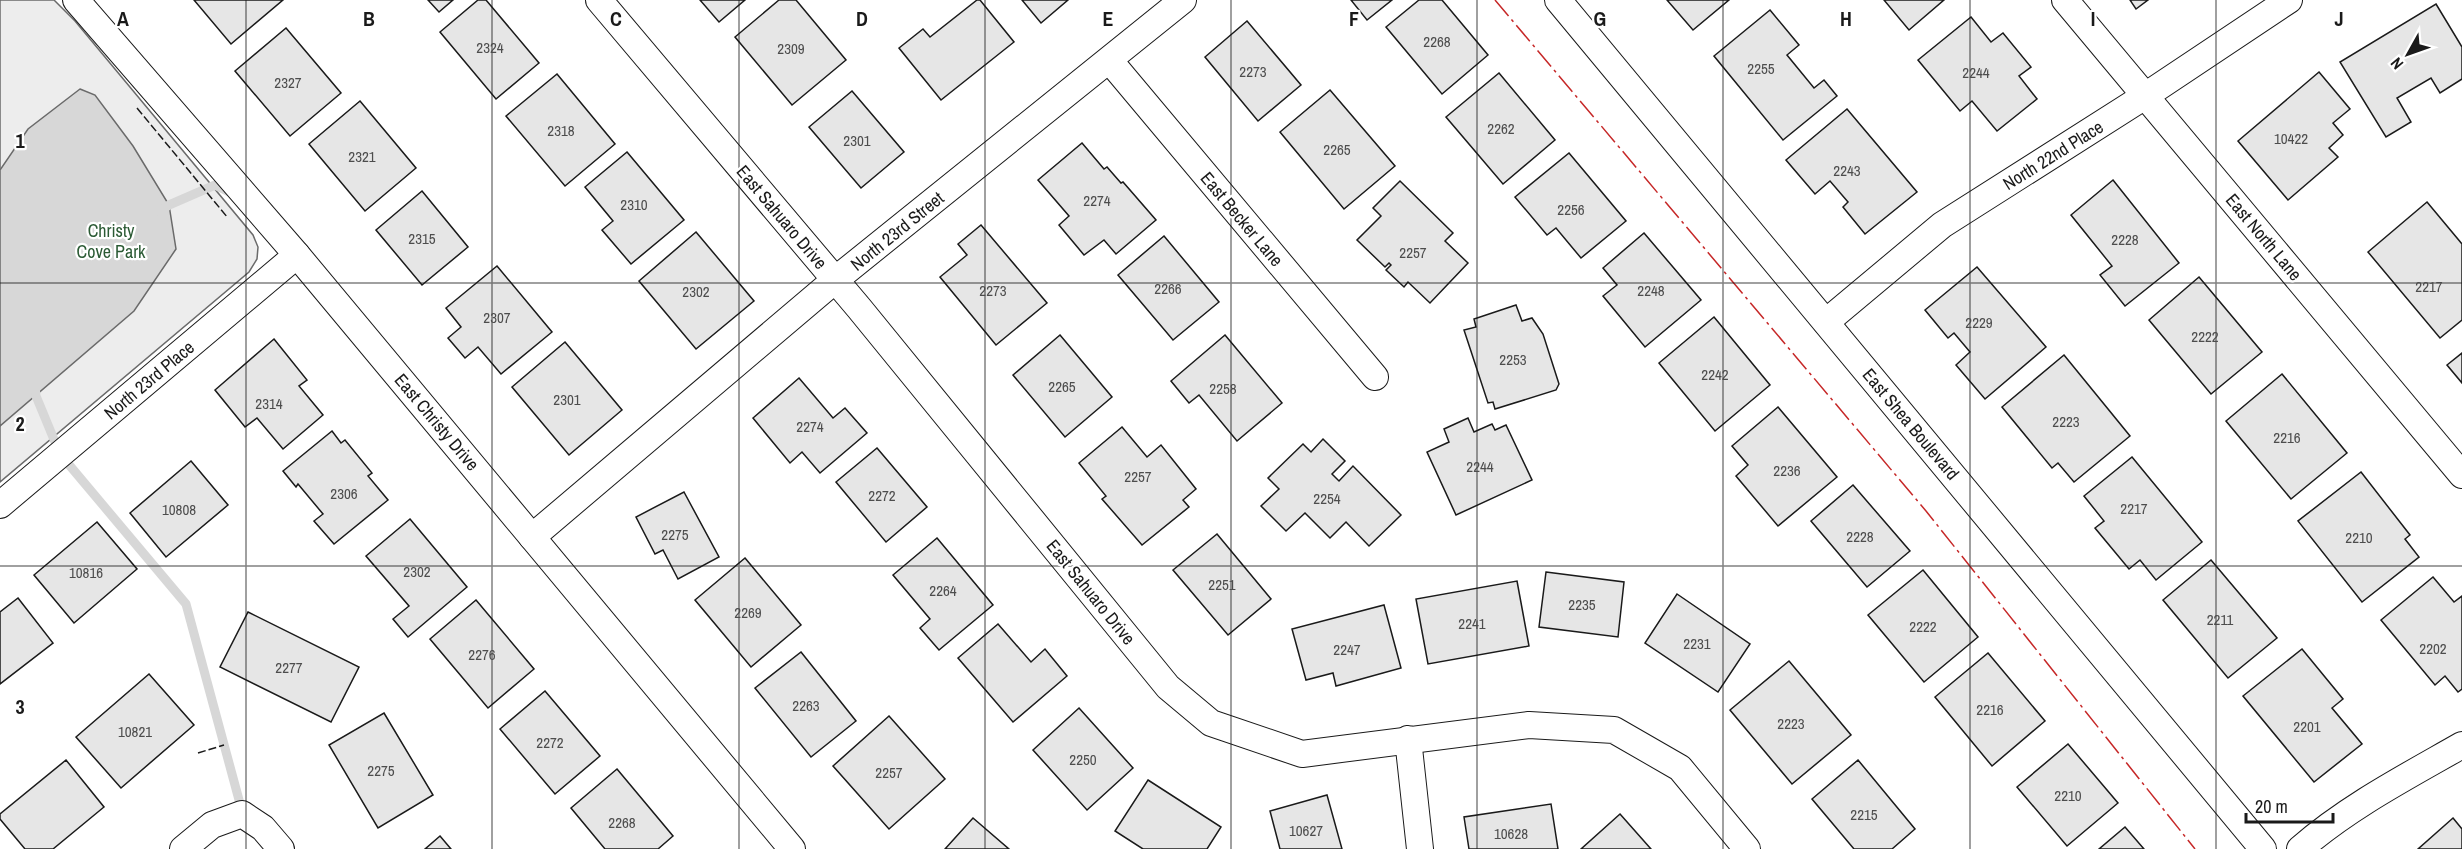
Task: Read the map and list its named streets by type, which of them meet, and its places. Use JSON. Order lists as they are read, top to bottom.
{
  "streets": {
    "street": [
      "North 22nd Place",
      "East Sahuaro Drive",
      "East Becker Lane",
      "North 23rd Street",
      "East North Lane",
      "North 23rd Place",
      "East Christy Drive",
      "East Shea Boulevard"
    ]
  },
  "crossings": [
    ["North 22nd Place", "East North Lane"],
    ["North 22nd Place", "East Shea Boulevard"],
    ["East Sahuaro Drive", "North 23rd Street"],
    ["East Becker Lane", "North 23rd Street"],
    ["North 23rd Street", "East Christy Drive"],
    ["North 23rd Place", "East Christy Drive"]
  ],
  "parks": ["Christy Cove Park"],
  "house_numbers": [
    "2268",
    "2324",
    "2309",
    "2255",
    "2273",
    "2244",
    "2327",
    "2262",
    "2318",
    "10422",
    "2301",
    "2265",
    "2321",
    "2243",
    "2274",
    "2310",
    "2256",
    "2315",
    "2228",
    "2257",
    "2217",
    "2266",
    "2273",
    "2248",
    "2302",
    "2307",
    "2229",
    "2222",
    "2253",
    "2242",
    "2265",
    "2258",
    "2301",
    "2314",
    "2223",
    "2274",
    "2216",
    "2244",
    "2236",
    "2257",
    "2306",
    "2272",
    "2254",
    "2217",
    "10808",
    "2275",
    "2228",
    "2210",
    "2302",
    "10816",
    "2251",
    "2264",
    "2235",
    "2269",
    "2211",
    "2241",
    "2222",
    "2231",
    "2202",
    "2247",
    "2276",
    "2277",
    "2263",
    "2216",
    "2223",
    "2201",
    "10821",
    "2272",
    "2250",
    "2275",
    "2257",
    "2210",
    "2215",
    "2268",
    "10627",
    "10628"
  ],
  "scale_bar": "20 m",
  "north": "bottom left",
  "grid": {
    "columns": [
      "A",
      "B",
      "C",
      "D",
      "E",
      "F",
      "G",
      "H",
      "I",
      "J"
    ],
    "rows": ["1", "2", "3"]
  }
}
